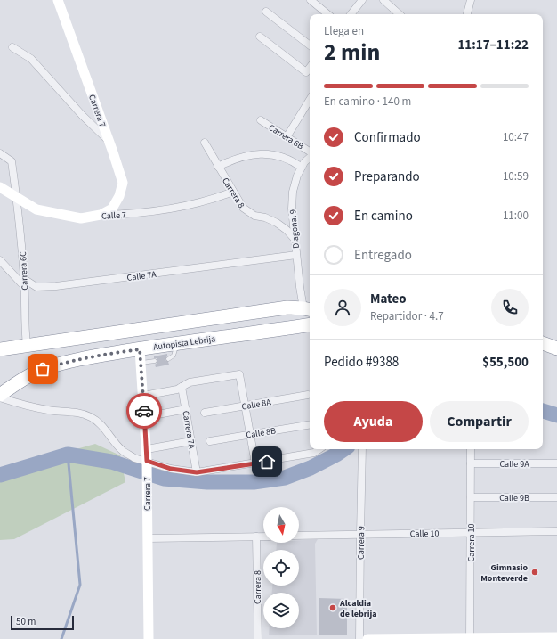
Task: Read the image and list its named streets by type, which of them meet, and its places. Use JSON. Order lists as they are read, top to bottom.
{
  "streets": {
    "highway": ["Autopista Lebrija"],
    "street": [
      "Carrera 7",
      "Carrera 8B",
      "Carrera 8",
      "Calle 7",
      "Diagonal 9",
      "Carrera 6C",
      "Calle 7A",
      "Calle 8A",
      "Carrera 7A",
      "Calle 8B",
      "Calle 9A",
      "Calle 9B",
      "Calle 10",
      "Carrera 9",
      "Carrera 10"
    ]
  },
  "crossings": [
    ["Carrera 7", "Calle 7"],
    ["Carrera 7", "Autopista Lebrija"],
    ["Carrera 8", "Calle 7"],
    ["Carrera 8", "Diagonal 9"],
    ["Calle 7", "Carrera 6C"],
    ["Diagonal 9", "Calle 7A"],
    ["Carrera 6C", "Calle 7A"],
    ["Calle 9A", "Carrera 10"],
    ["Calle 9B", "Carrera 10"],
    ["Calle 10", "Carrera 9"],
    ["Calle 10", "Carrera 10"]
  ],
  "places": ["Gimnasio Monteverde", "Alcaldia de lebrija"],
  "scale_bar": "50 m",
  "north": "bottom",
  "page": {
    "heading": ["2 min", "Llega en", "11:17–11:22"],
    "panel": [
      "Mateo",
      "Repartidor · 4.7",
      "Pedido #9388",
      "$55,500"
    ],
    "bar": "En camino · 140 m",
    "list": [
      ["Confirmado", "10:47"],
      ["Preparando", "10:59"],
      ["En camino", "11:00"],
      "Entregado"
    ],
    "buttons": ["Ayuda", "Compartir"],
    "scale": "50 m"
  }
}
